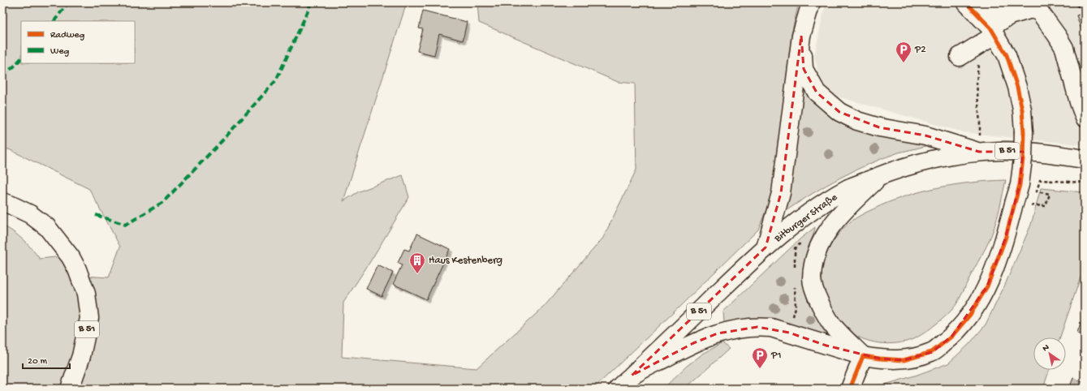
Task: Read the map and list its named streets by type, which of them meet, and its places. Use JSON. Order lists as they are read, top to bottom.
{
  "streets": {
    "main road": ["B 51", "Bitburger Straße"]
  },
  "crossings": [
    ["B 51", "Bitburger Straße"]
  ],
  "places": {
    "parking": ["P2", "P1"],
    "building": ["Haus Kestenberg"]
  },
  "legend": ["Radweg", "Weg"],
  "scale_bar": "20 m",
  "north": "top left"
}
